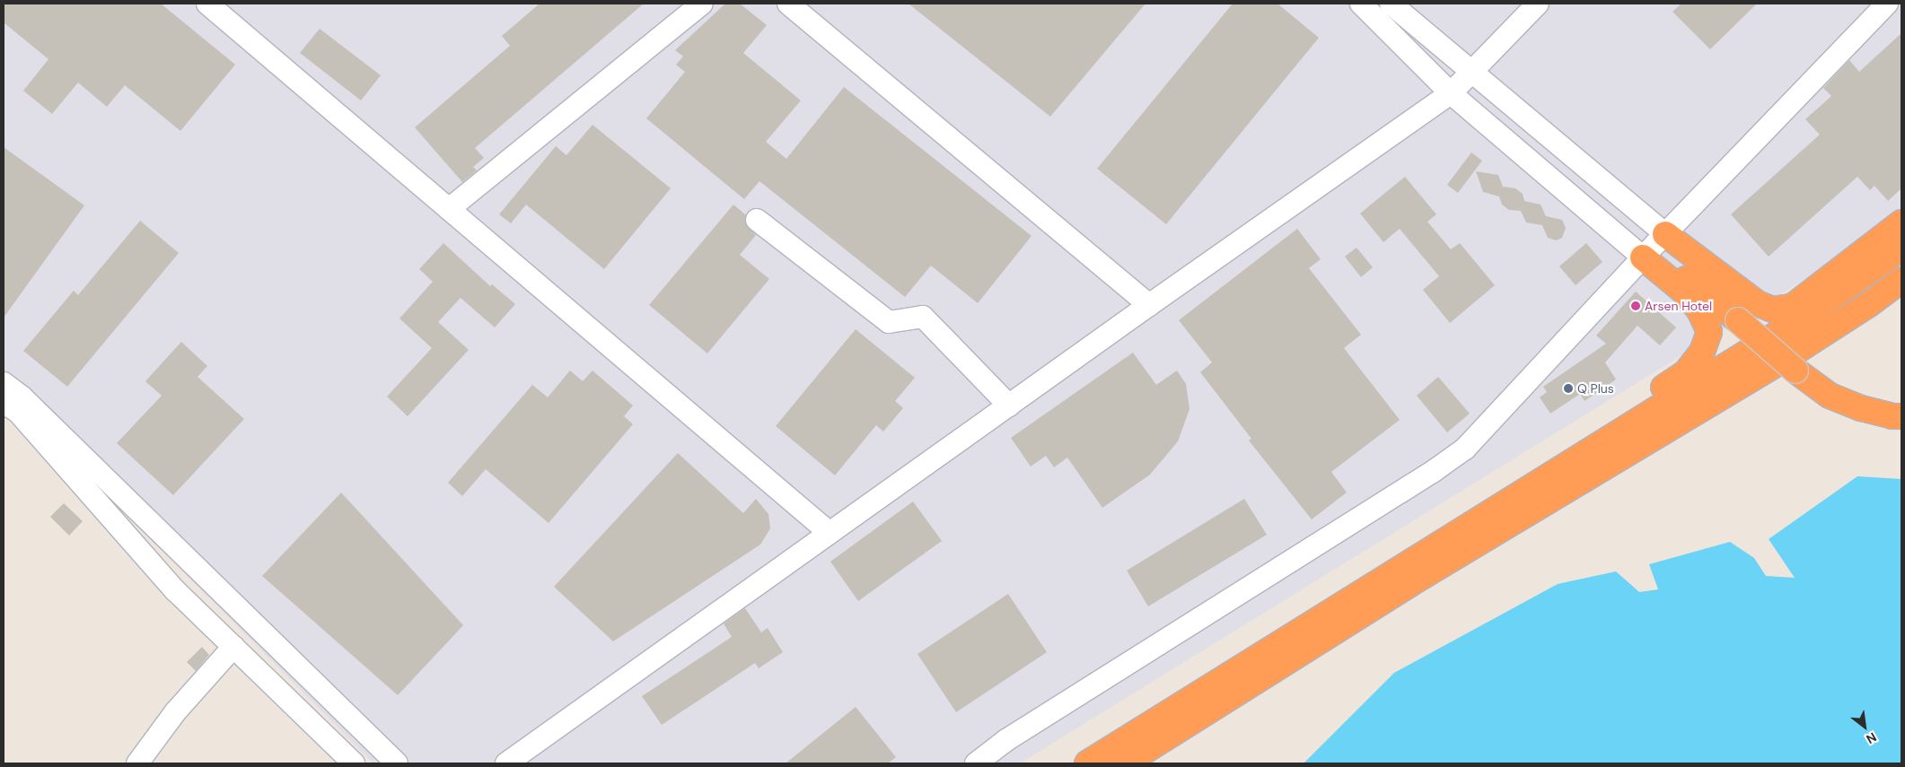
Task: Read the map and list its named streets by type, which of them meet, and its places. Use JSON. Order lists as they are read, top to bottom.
{
  "places": ["Arsen Hotel", "Q Plus"],
  "north": "bottom right"
}
